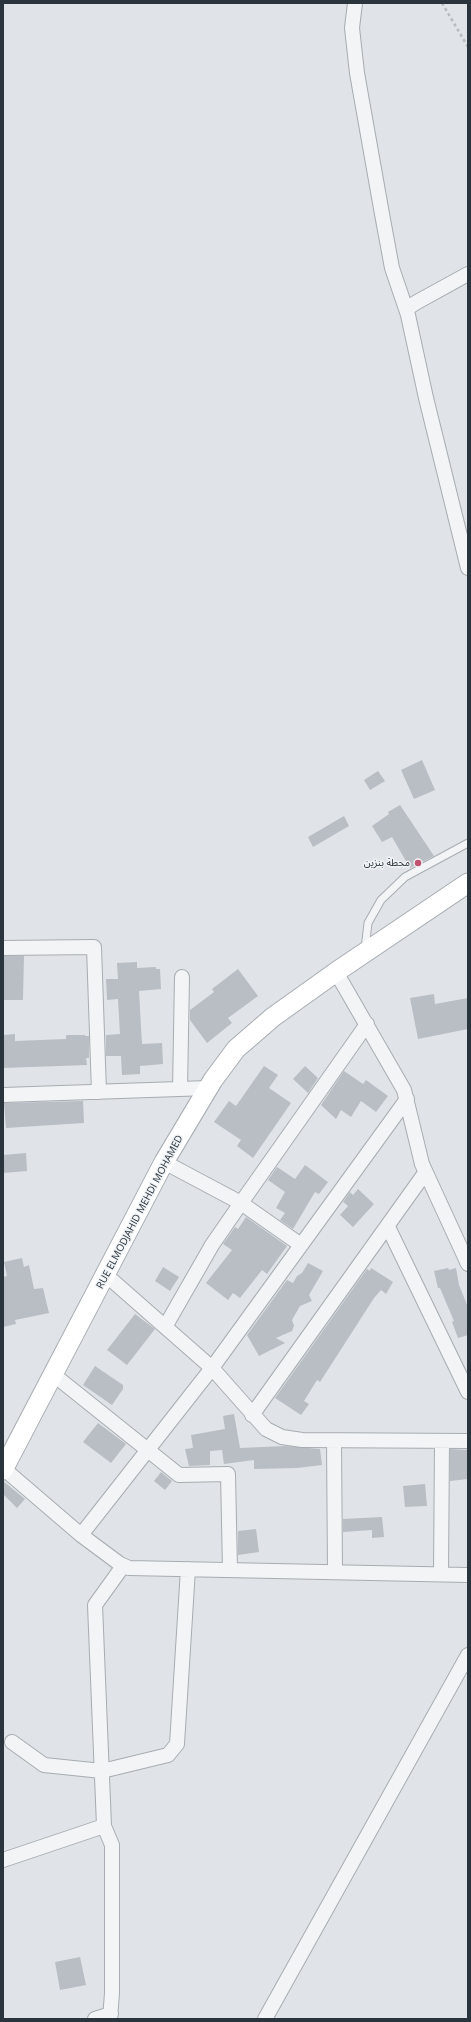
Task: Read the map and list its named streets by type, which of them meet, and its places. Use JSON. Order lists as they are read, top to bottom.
{
  "streets": {
    "main road": ["RUE ELMODJAHID MEHDI MOHAMED"]
  },
  "places": ["محطة بنزين"]
}
